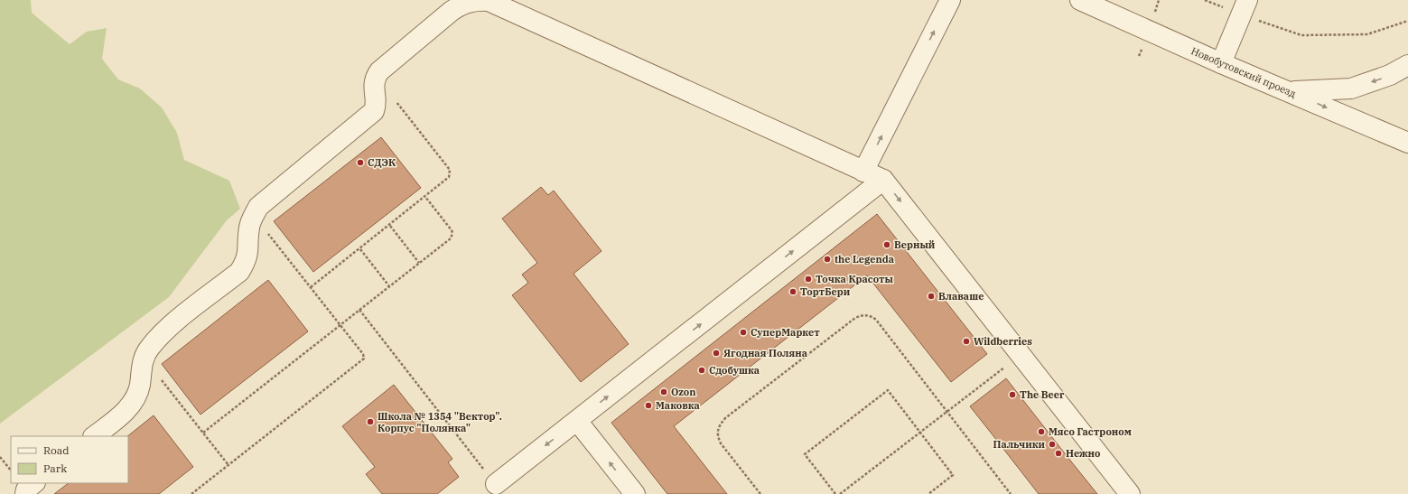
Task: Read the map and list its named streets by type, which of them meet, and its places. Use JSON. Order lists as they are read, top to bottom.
{
  "streets": {
    "street": ["Новобутовский проезд"]
  },
  "one_way": ["Новобутовский проезд"],
  "places": [
    "СДЭК",
    "Верный",
    "the Legenda",
    "Точка Красоты",
    "ТортБери",
    "Влаваше",
    "СуперМаркет",
    "Wildberries",
    "Ягодная Поляна",
    "Сдобушка",
    "Ozon",
    "The Beer",
    "Маковка",
    "Школа № 1354 \"Вектор\". Корпус \"Полянка\"",
    "Мясо Гастроном",
    "Пальчики",
    "Нежно"
  ],
  "legend": ["Road", "Park"]
}
